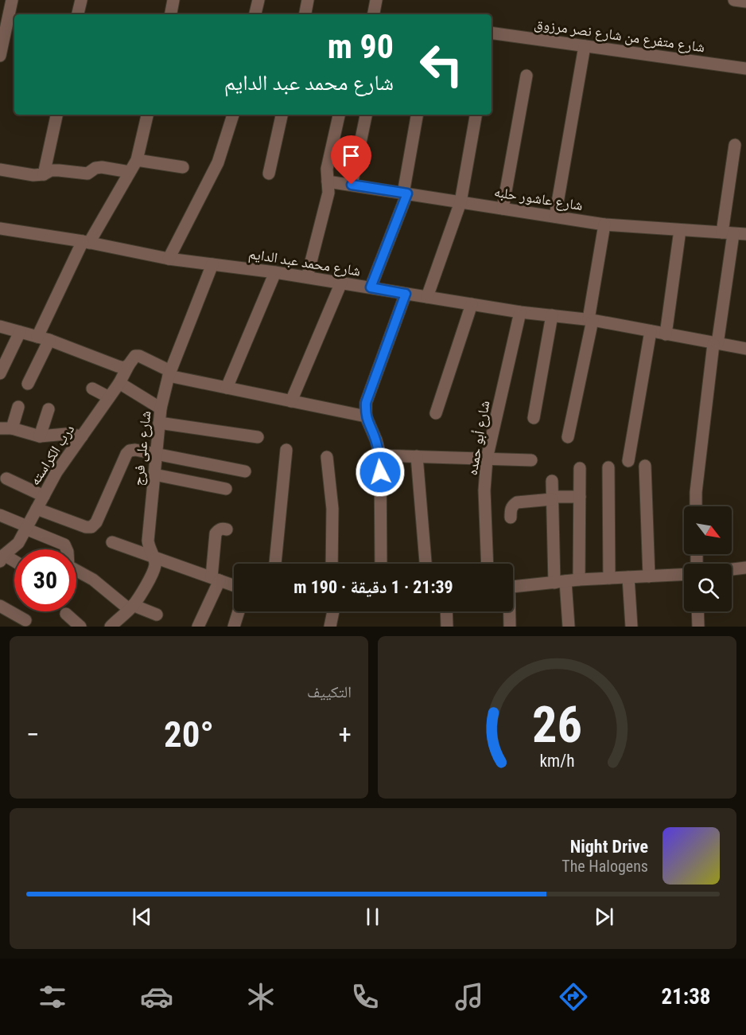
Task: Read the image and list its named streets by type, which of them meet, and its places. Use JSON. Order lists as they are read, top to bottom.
{
  "streets": {
    "street": [
      "شارع متفرع من شارع نصر مرزوق",
      "شارع عاشور حلبه",
      "شارع محمد عبد الدايم",
      "شارع أبو حمده",
      "شارع على فرج",
      "درب الكراسته"
    ]
  },
  "crossings": [
    ["شارع محمد عبد الدايم", "شارع أبو حمده"],
    ["شارع محمد عبد الدايم", "شارع على فرج"]
  ],
  "north": "bottom right",
  "page": {
    "turn": ["90 m", "شارع محمد عبد الدايم"],
    "limit": "30",
    "trip": "21:39 · 1 دقيقة · 190 m",
    "tile": "التكييف",
    "heat": ["−", "20°", "+"],
    "song": ["Night Drive", "The Halogens"],
    "tabs": "21:38",
    "gauge": ["26", "km/h"]
  }
}
